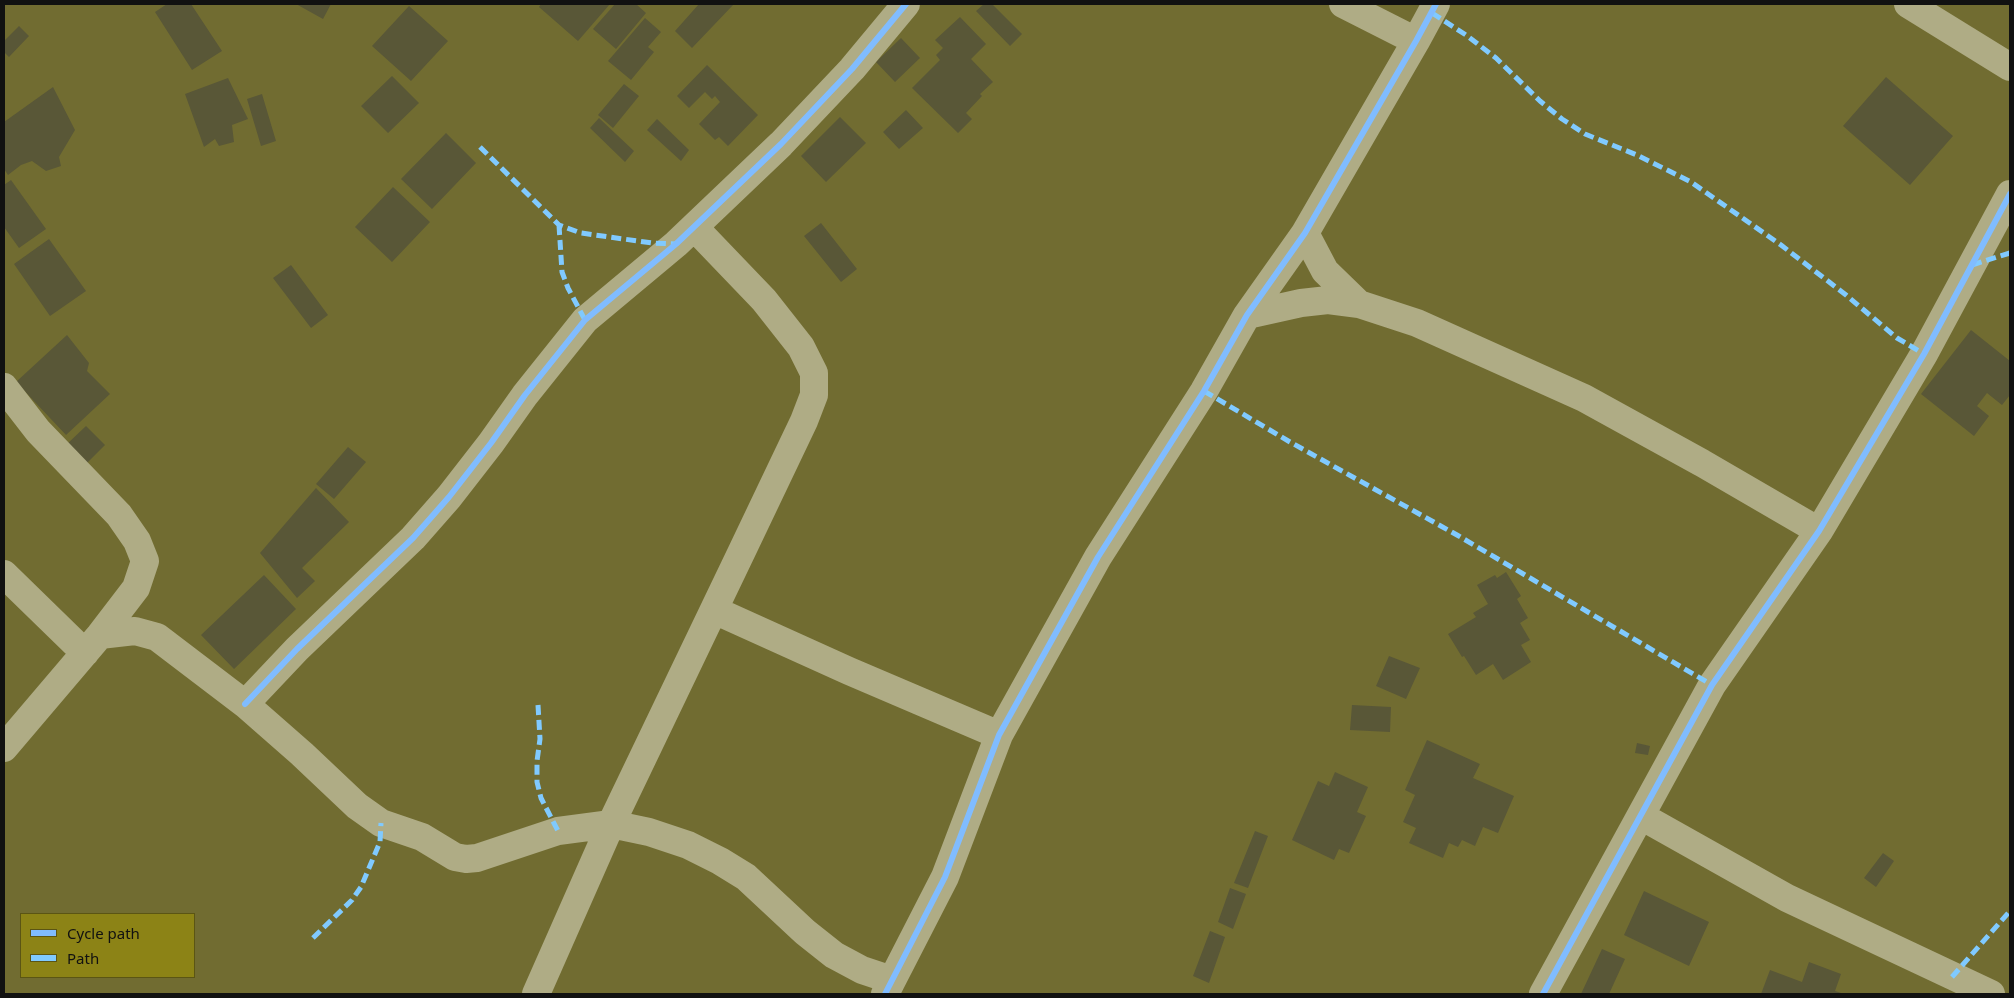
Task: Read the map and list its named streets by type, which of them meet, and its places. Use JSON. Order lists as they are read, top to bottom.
{
  "legend": ["Cycle path", "Path"]
}
